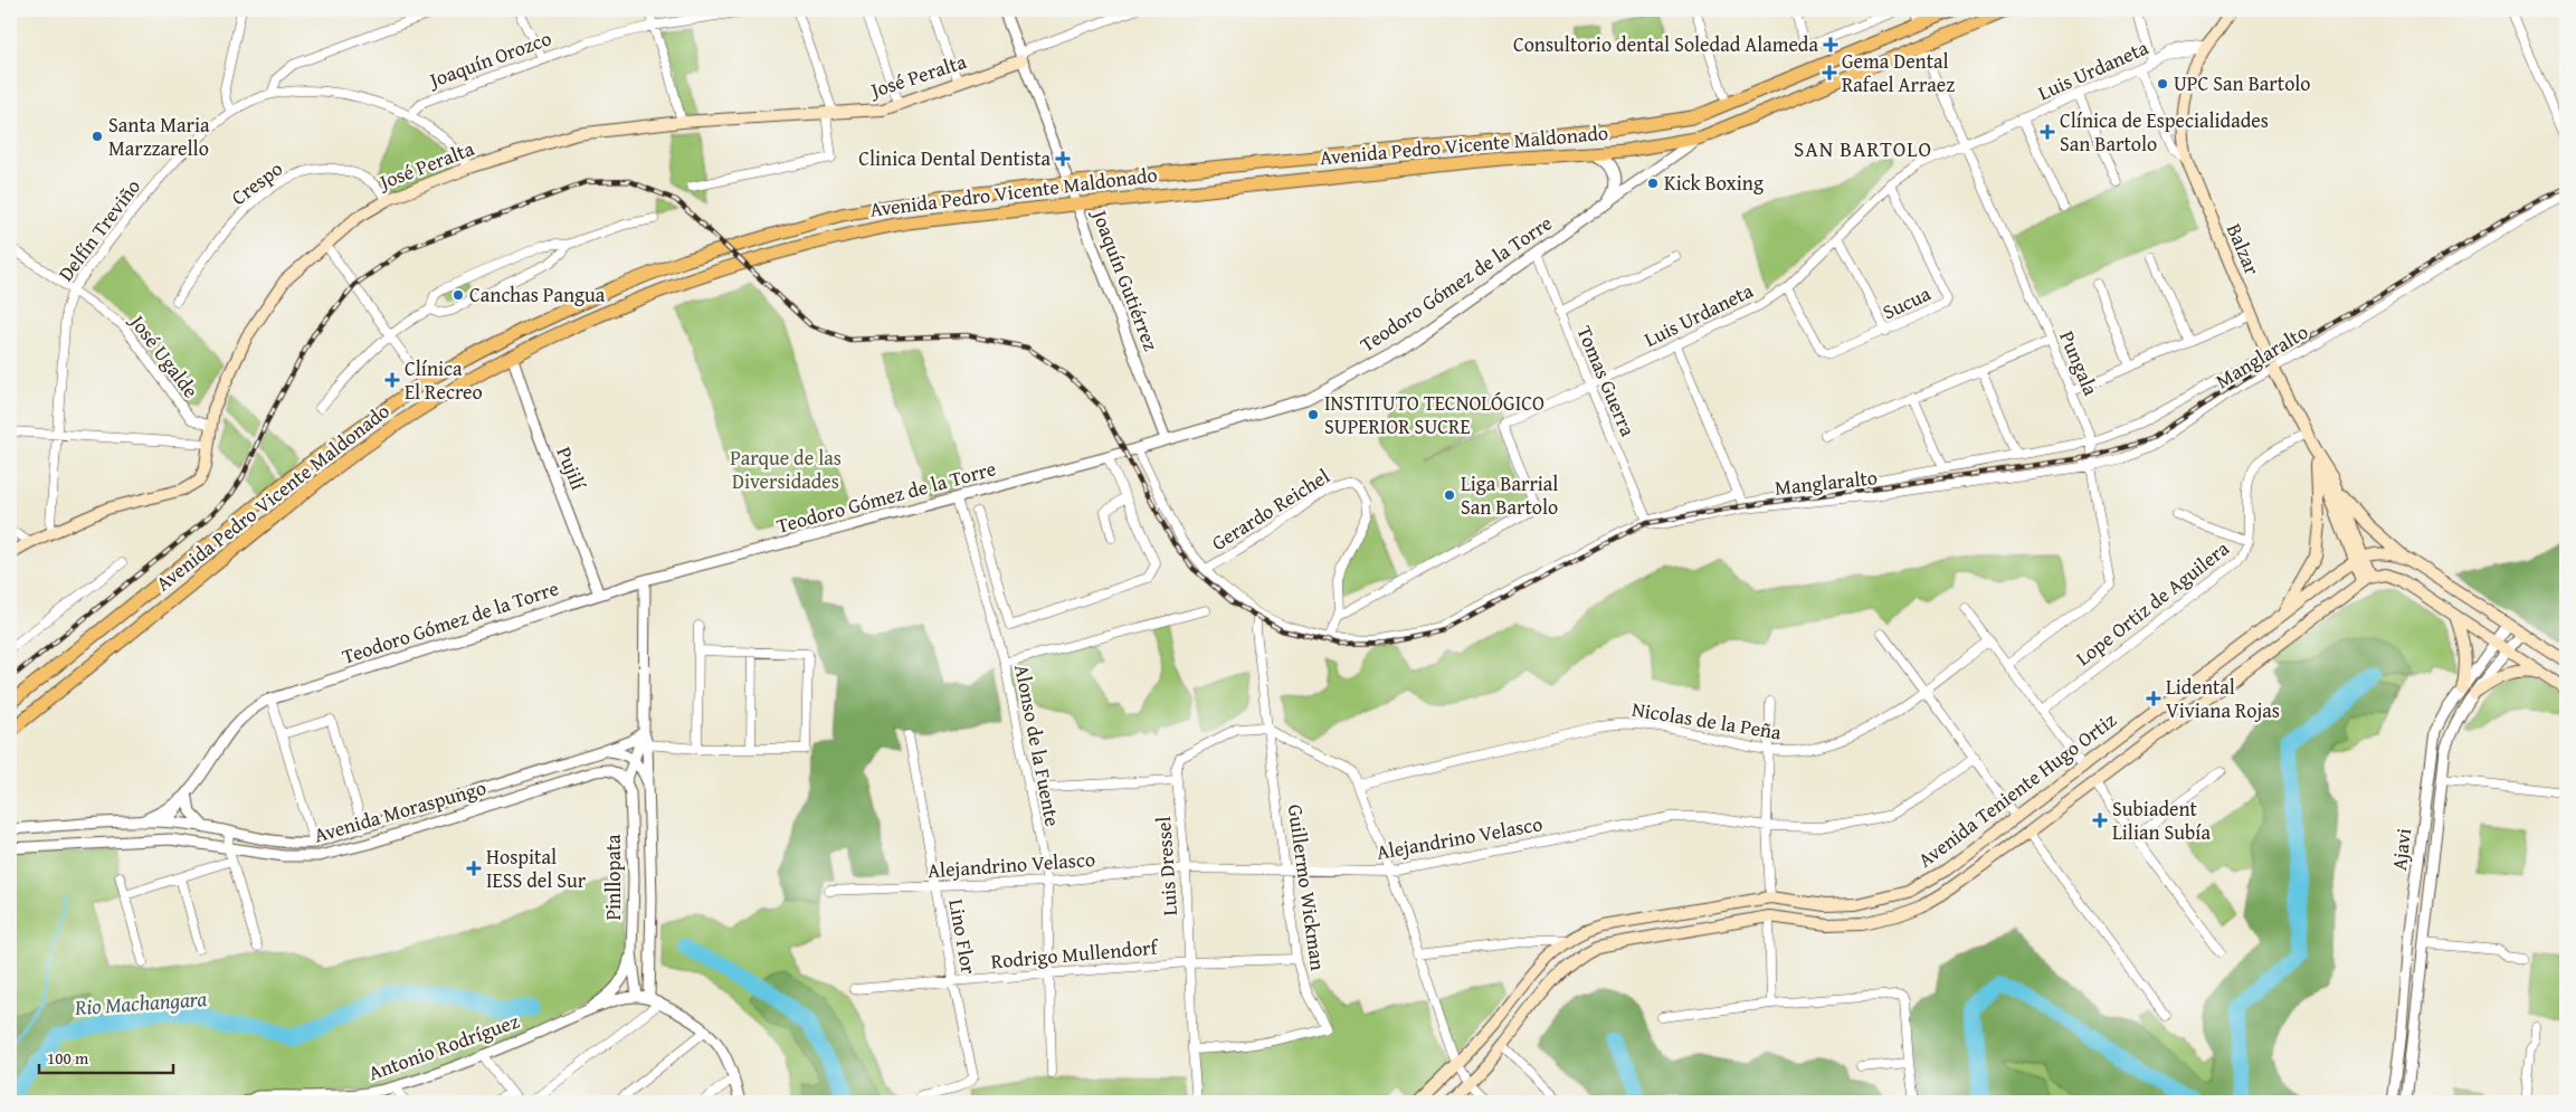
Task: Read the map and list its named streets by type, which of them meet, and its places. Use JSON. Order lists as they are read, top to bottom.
{
  "streets": {
    "main road": [
      "José Peralta",
      "Avenida Pedro Vicente Maldonado",
      "Balzar",
      "Avenida Teniente Hugo Ortiz"
    ],
    "street": [
      "Joaquín Orozco",
      "Luis Urdaneta",
      "Crespo",
      "Delfín Treviño",
      "Joaquín Gutiérrez",
      "Teodoro Gómez de la Torre",
      "Sucua",
      "José Ugalde",
      "Manglaralto",
      "Pungala",
      "Tomas Guerra",
      "Pujilí",
      "Gerardo Reichel",
      "Lope Ortiz de Aguilera",
      "Nicolas de la Peña",
      "Alonso de la Fuente",
      "Avenida Moraspungo",
      "Alejandrino Velasco",
      "Ajavi",
      "Luis Dressel",
      "Pinllopata",
      "Guillermo Wickman",
      "Lino Flor",
      "Rodrigo Mullendorf",
      "Antonio Rodríguez"
    ]
  },
  "crossings": [
    ["Joaquín Orozco", "Delfín Treviño"],
    ["Luis Urdaneta", "Balzar"],
    ["Luis Urdaneta", "Sucua"],
    ["Luis Urdaneta", "Pungala"],
    ["Luis Urdaneta", "Tomas Guerra"],
    ["Luis Urdaneta", "Gerardo Reichel"],
    ["José Peralta", "Crespo"],
    ["José Peralta", "Delfín Treviño"],
    ["José Peralta", "Joaquín Gutiérrez"],
    ["José Peralta", "José Ugalde"],
    ["Avenida Pedro Vicente Maldonado", "Joaquín Gutiérrez"],
    ["Avenida Pedro Vicente Maldonado", "Teodoro Gómez de la Torre"],
    ["Avenida Pedro Vicente Maldonado", "Pungala"],
    ["Avenida Pedro Vicente Maldonado", "Pujilí"],
    ["Delfín Treviño", "José Ugalde"],
    ["Balzar", "Manglaralto"],
    ["Balzar", "Lope Ortiz de Aguilera"],
    ["Balzar", "Avenida Teniente Hugo Ortiz"],
    ["Joaquín Gutiérrez", "Teodoro Gómez de la Torre"],
    ["Teodoro Gómez de la Torre", "Manglaralto"],
    ["Teodoro Gómez de la Torre", "Tomas Guerra"],
    ["Teodoro Gómez de la Torre", "Pujilí"],
    ["Teodoro Gómez de la Torre", "Alonso de la Fuente"],
    ["Teodoro Gómez de la Torre", "Avenida Moraspungo"],
    ["Teodoro Gómez de la Torre", "Pinllopata"],
    ["Manglaralto", "Pungala"],
    ["Manglaralto", "Tomas Guerra"],
    ["Manglaralto", "Gerardo Reichel"],
    ["Manglaralto", "Guillermo Wickman"],
    ["Alonso de la Fuente", "Alejandrino Velasco"],
    ["Alonso de la Fuente", "Rodrigo Mullendorf"],
    ["Avenida Teniente Hugo Ortiz", "Ajavi"],
    ["Avenida Moraspungo", "Pinllopata"],
    ["Alejandrino Velasco", "Luis Dressel"],
    ["Alejandrino Velasco", "Guillermo Wickman"],
    ["Alejandrino Velasco", "Lino Flor"],
    ["Luis Dressel", "Guillermo Wickman"],
    ["Luis Dressel", "Rodrigo Mullendorf"],
    ["Pinllopata", "Antonio Rodríguez"],
    ["Guillermo Wickman", "Rodrigo Mullendorf"],
    ["Lino Flor", "Rodrigo Mullendorf"]
  ],
  "districts": ["SAN BARTOLO"],
  "water": ["Rio Machangara"],
  "parks": ["Parque de las Diversidades"],
  "places": {
    "health": [
      "Consultorio dental Soledad Alameda",
      "Gema Dental Rafael Arraez",
      "Clínica de Especialidades San Bartolo",
      "Clinica Dental Dentista",
      "Clínica El Recreo",
      "Lidental Viviana Rojas",
      "Subiadent Lilian Subía",
      "Hospital IESS del Sur"
    ],
    "other": [
      "UPC San Bartolo",
      "Santa Maria Marzzarello",
      "Kick Boxing",
      "Canchas Pangua",
      "INSTITUTO TECNOLÓGICO SUPERIOR SUCRE",
      "Liga Barrial San Bartolo"
    ]
  },
  "scale_bar": "100 m"
}
